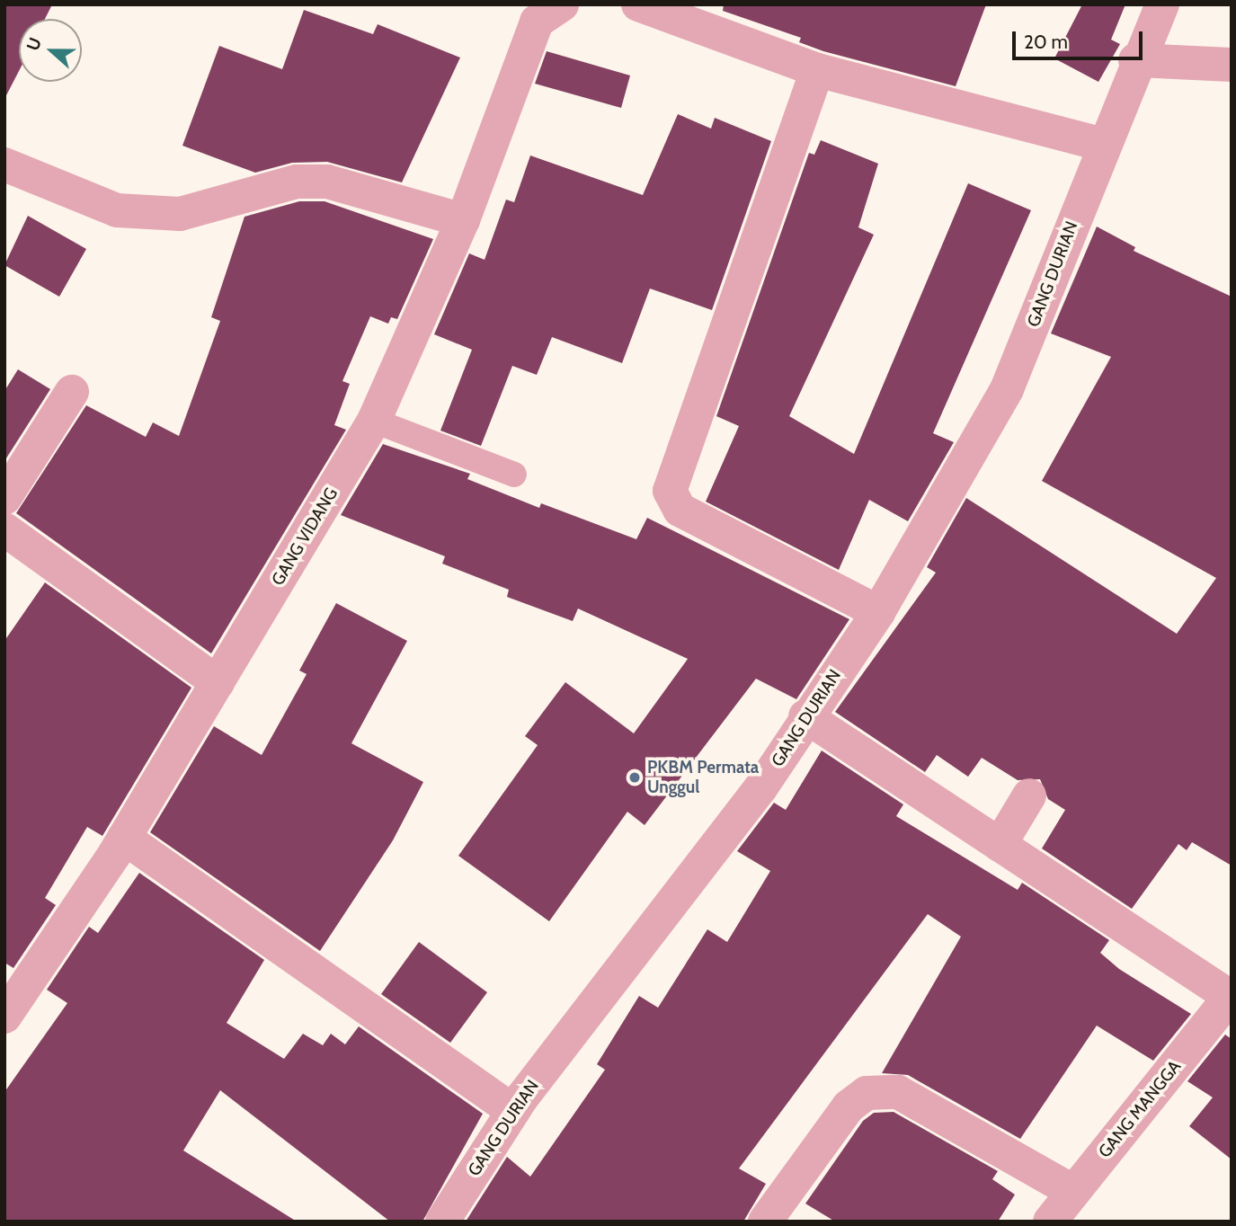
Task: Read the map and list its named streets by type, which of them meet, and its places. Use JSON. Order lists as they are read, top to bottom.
{
  "streets": {
    "street": ["GANG DURIAN", "GANG VIDANG", "GANG MANGGA"]
  },
  "places": ["PKBM Permata Unggul"],
  "scale_bar": "20 m",
  "north": "left"
}
